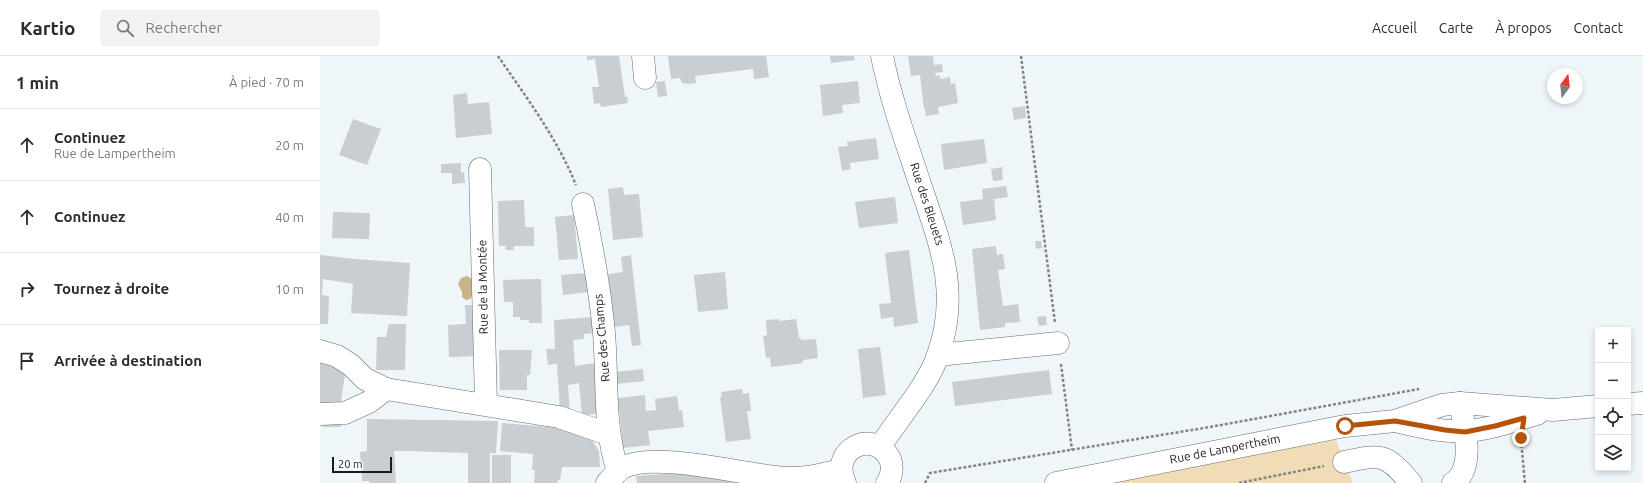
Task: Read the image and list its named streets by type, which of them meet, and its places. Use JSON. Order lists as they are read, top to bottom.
{
  "streets": {
    "street": [
      "Rue des Bleuets",
      "Rue de la Montée",
      "Rue des Champs",
      "Rue de Lampertheim"
    ]
  },
  "scale_bar": "20 m",
  "north": "top",
  "page": {
    "header": "Kartio",
    "search": "Rechercher",
    "nav": [
      "Accueil",
      "Carte",
      "À propos",
      "Contact"
    ],
    "heading": ["1 min", "À pied · 70 m"],
    "list": [
      ["Continuez", "Rue de Lampertheim", "20 m"],
      ["Continuez", "40 m"],
      ["Tournez à droite", "10 m"],
      "Arrivée à destination"
    ],
    "map_buttons": ["+", "−"],
    "scale": "20 m"
  }
}
